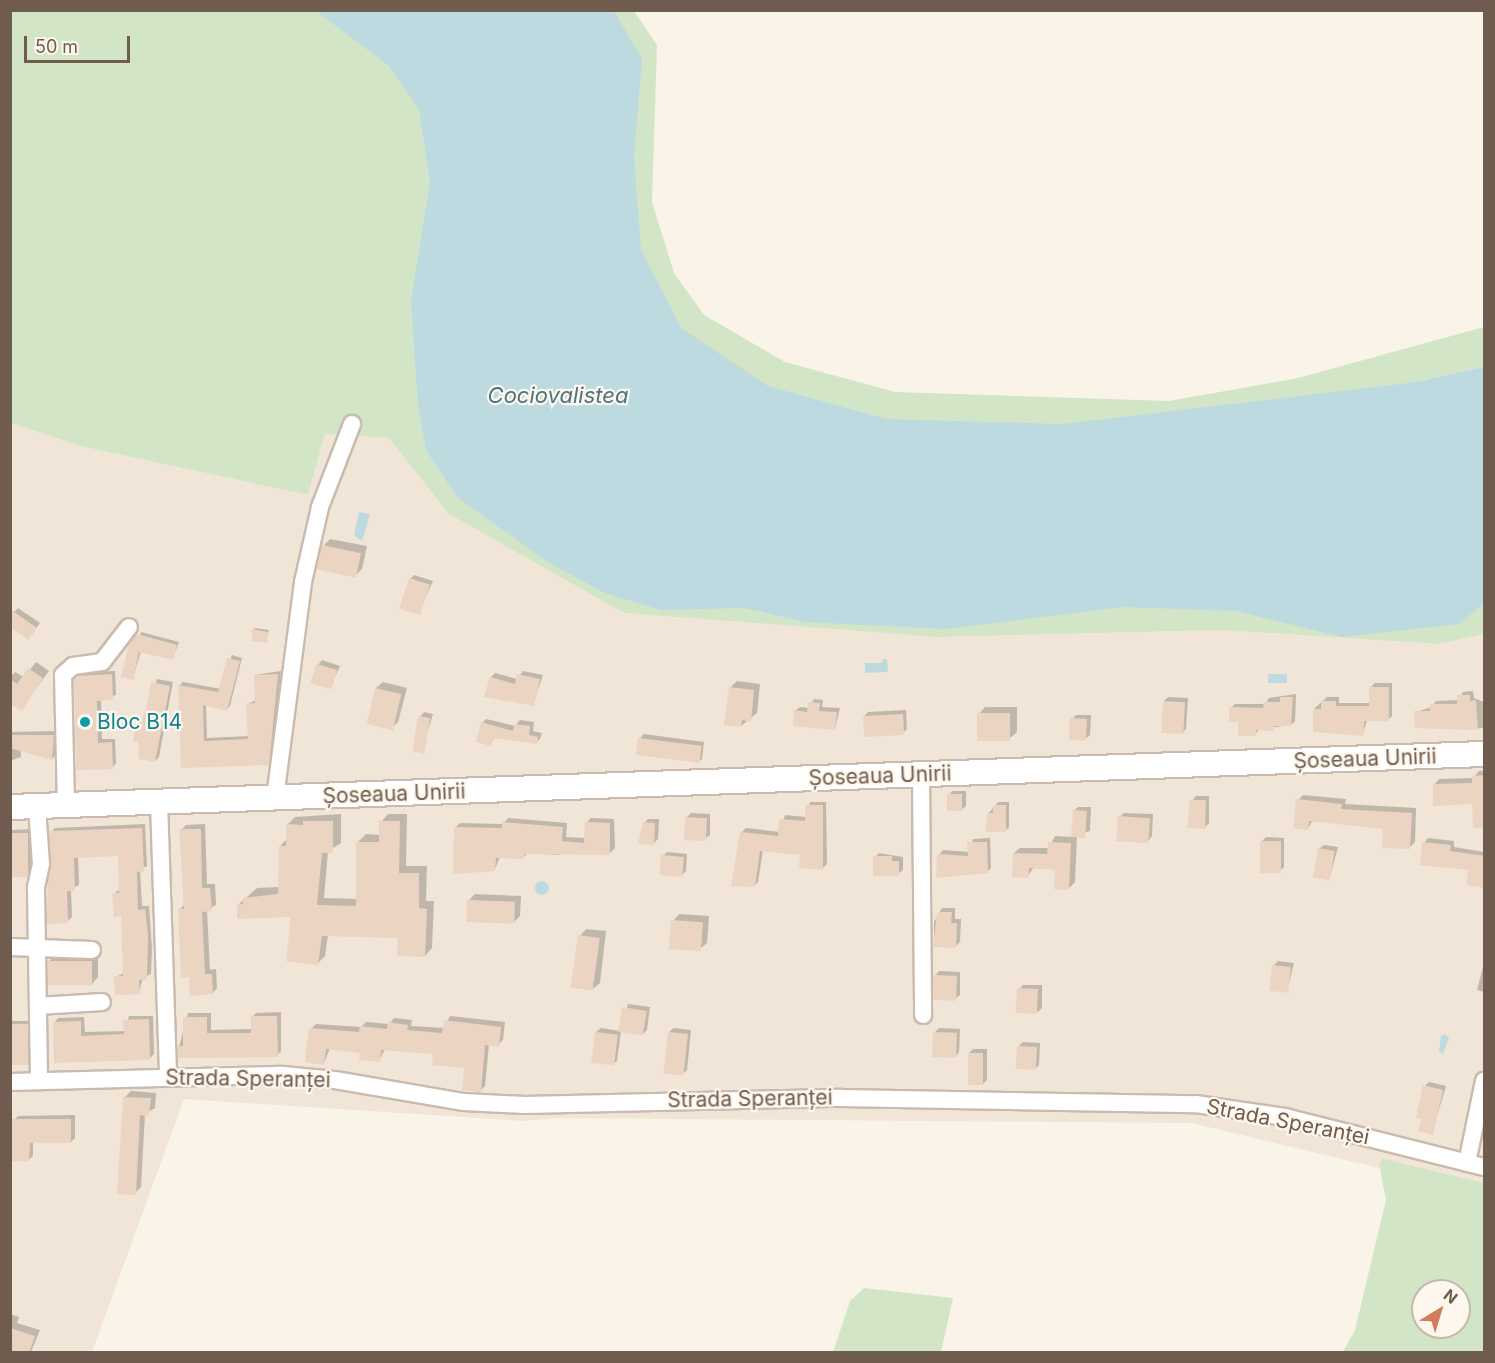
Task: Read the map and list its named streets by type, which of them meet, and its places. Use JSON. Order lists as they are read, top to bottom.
{
  "streets": {
    "main road": ["Șoseaua Unirii"],
    "street": ["Strada Speranței"]
  },
  "water": ["Cociovalistea"],
  "places": ["Bloc B14"],
  "scale_bar": "50 m",
  "north": "top right"
}
